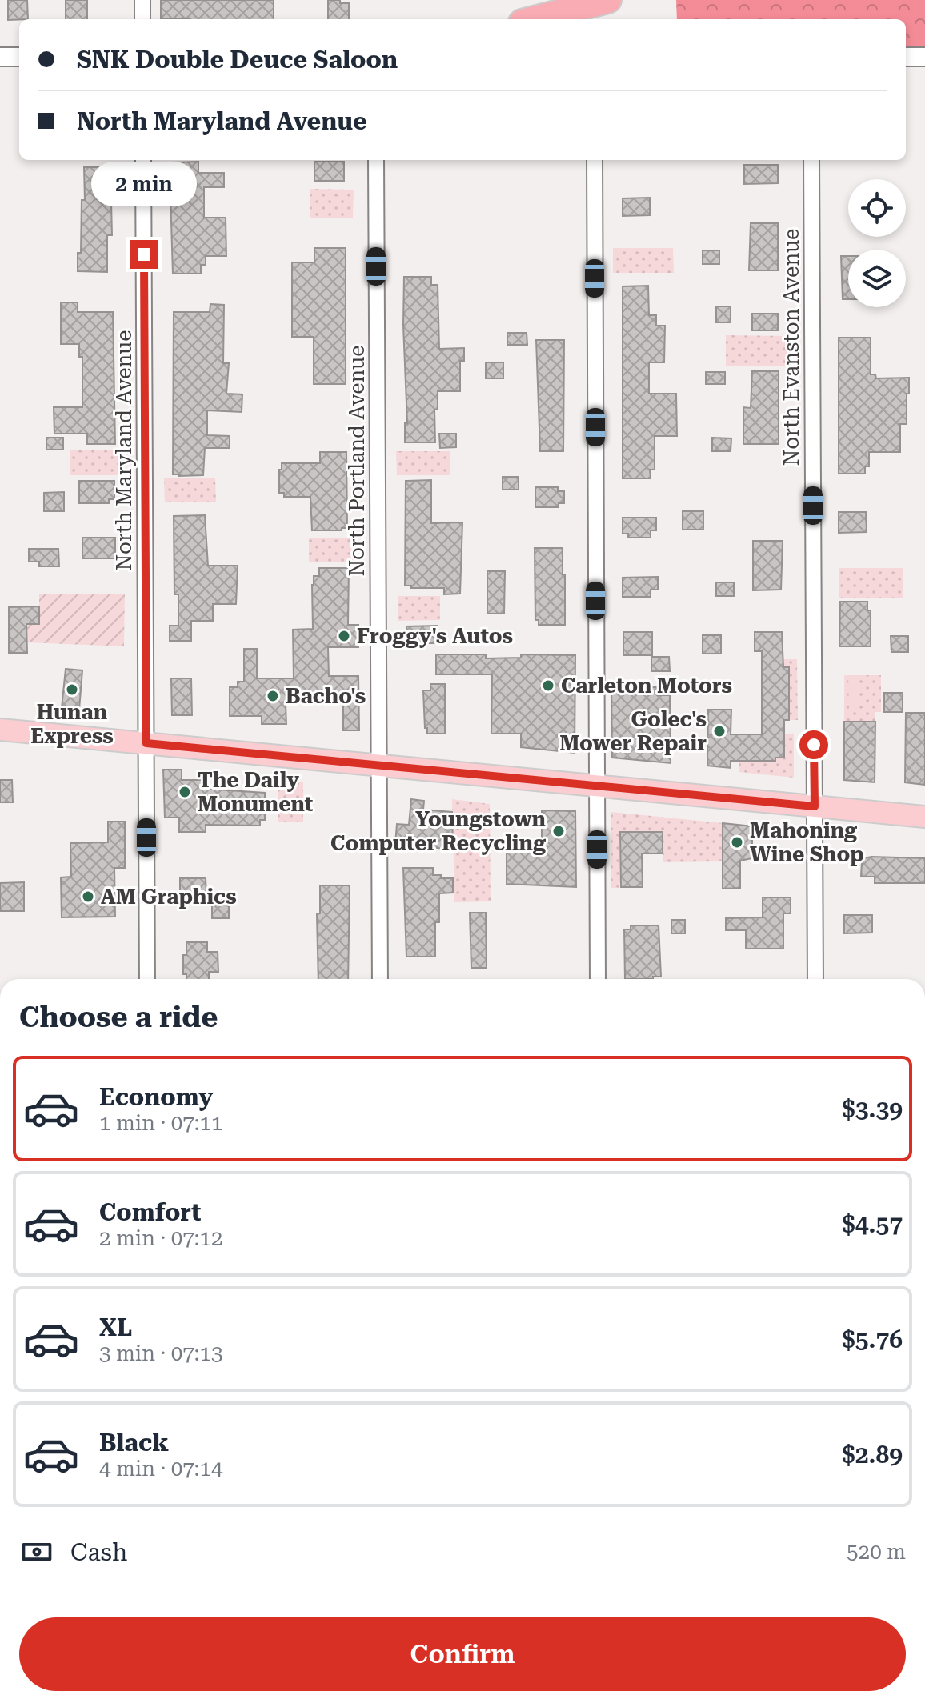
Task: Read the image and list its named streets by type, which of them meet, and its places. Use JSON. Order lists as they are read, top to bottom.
{
  "streets": {
    "street": ["North Evanston Avenue", "North Maryland Avenue", "North Portland Avenue"]
  },
  "places": [
    "Froggy's Autos",
    "Carleton Motors",
    "Hunan Express",
    "Bacho's",
    "Golec's Mower Repair",
    "The Daily Monument",
    "Youngstown Computer Recycling",
    "Mahoning Wine Shop",
    "AM Graphics"
  ],
  "page": {
    "banner": ["SNK Double Deuce Saloon", "North Maryland Avenue"],
    "bubble": "2 min",
    "heading": "Choose a ride",
    "list": [
      {
        "name": "Economy",
        "note": "1 min · 07:11",
        "value": "$3.39"
      },
      {
        "name": "Comfort",
        "note": "2 min · 07:12",
        "value": "$4.57"
      },
      {
        "name": "XL",
        "note": "3 min · 07:13",
        "value": "$5.76"
      },
      {
        "name": "Black",
        "note": "4 min · 07:14",
        "value": "$2.89"
      }
    ],
    "pay": ["Cash", "520 m"],
    "buttons": "Confirm"
  }
}
